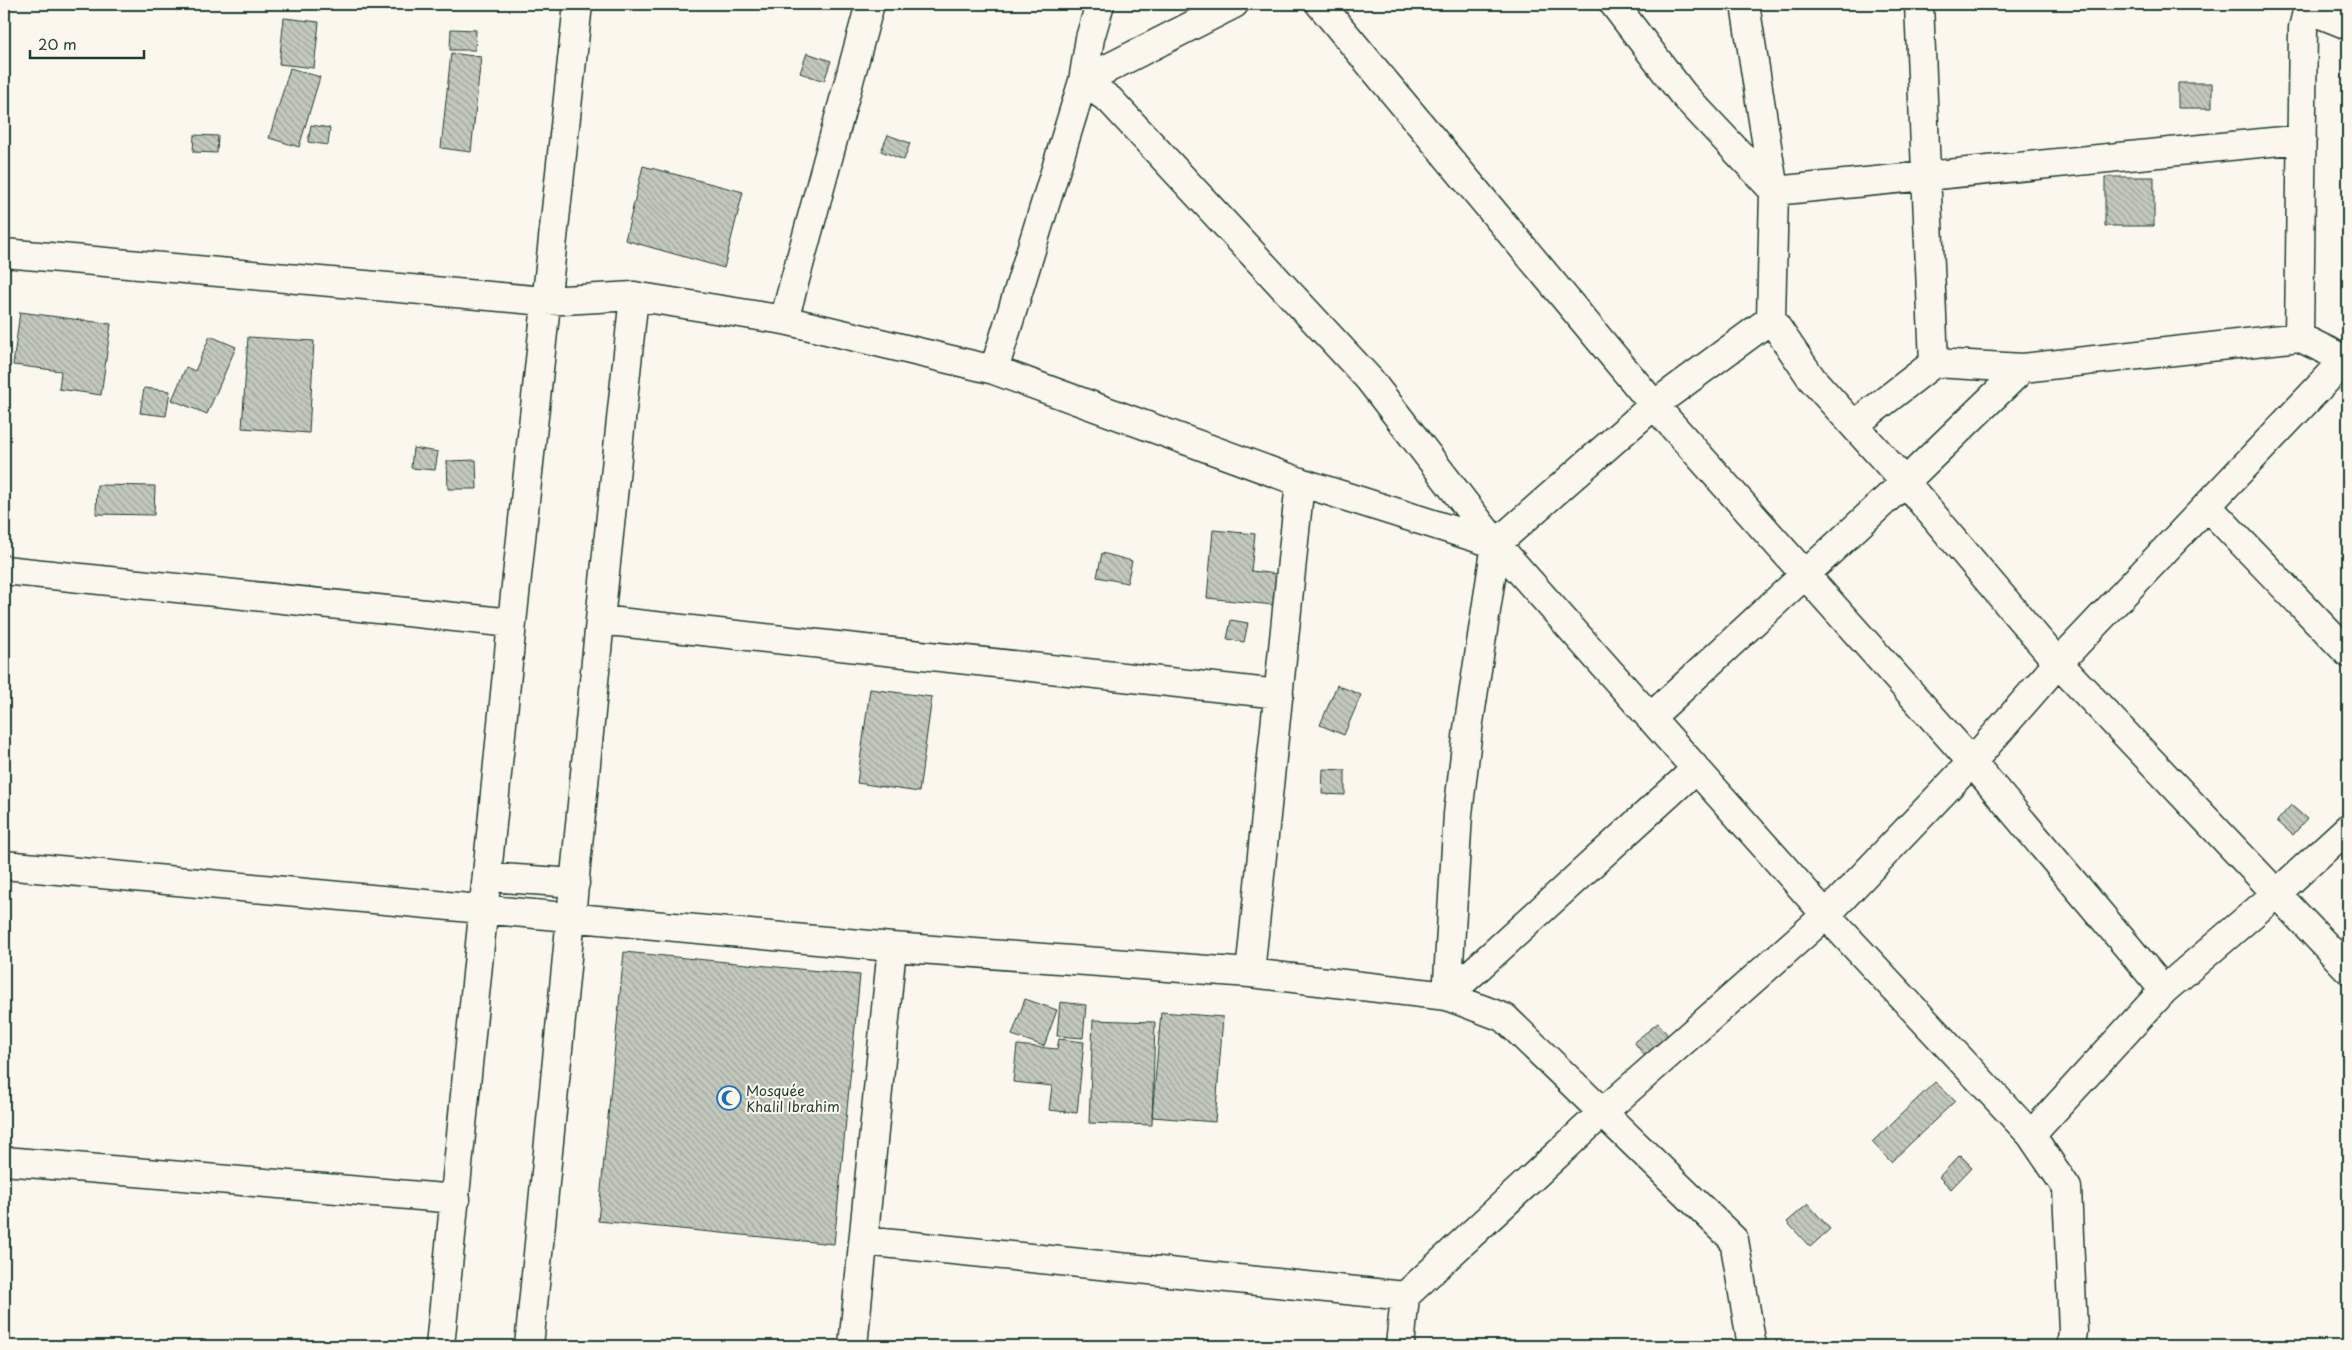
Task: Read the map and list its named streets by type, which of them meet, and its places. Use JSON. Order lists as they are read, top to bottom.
{
  "places": {
    "mosque": ["Mosquée Khalil Ibrahim"]
  },
  "scale_bar": "20 m"
}
